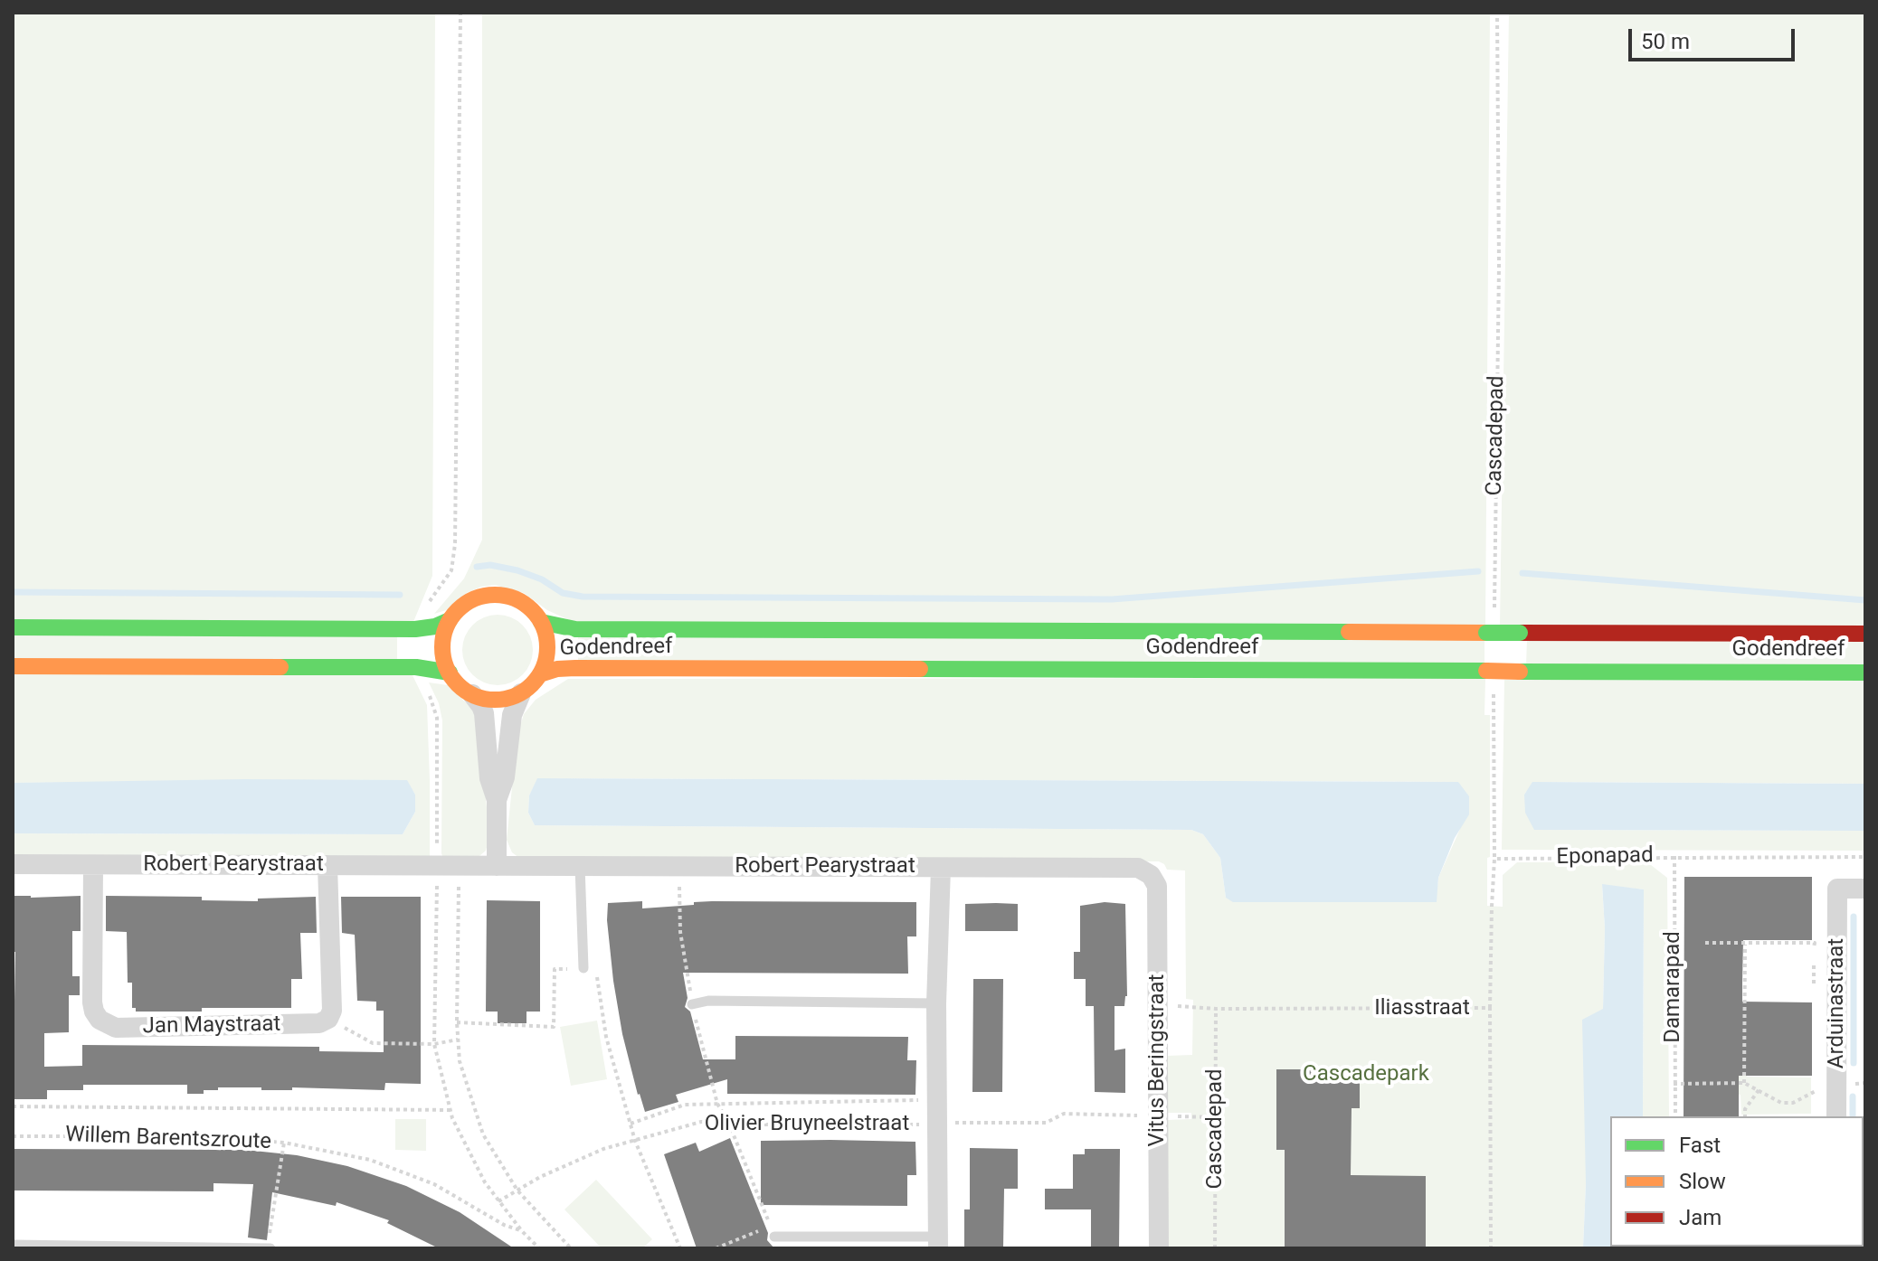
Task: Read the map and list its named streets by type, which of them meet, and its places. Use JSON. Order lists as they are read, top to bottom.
{
  "streets": {
    "main road": ["Godendreef"],
    "street": [
      "Robert Pearystraat",
      "Arduinastraat",
      "Jan Maystraat",
      "Vitus Beringstraat",
      "Olivier Bruyneelstraat"
    ],
    "path": [
      "Cascadepad",
      "Eponapad",
      "Damarapad",
      "Iliasstraat",
      "Willem Barentszroute"
    ]
  },
  "crossings": [
    ["Cascadepad", "Iliasstraat"],
    ["Eponapad", "Damarapad"],
    ["Robert Pearystraat", "Jan Maystraat"],
    ["Robert Pearystraat", "Vitus Beringstraat"],
    ["Robert Pearystraat", "Olivier Bruyneelstraat"],
    ["Robert Pearystraat", "Willem Barentszroute"],
    ["Iliasstraat", "Vitus Beringstraat"]
  ],
  "parks": ["Cascadepark"],
  "legend": ["Fast", "Slow", "Jam"],
  "scale_bar": "50 m"
}
